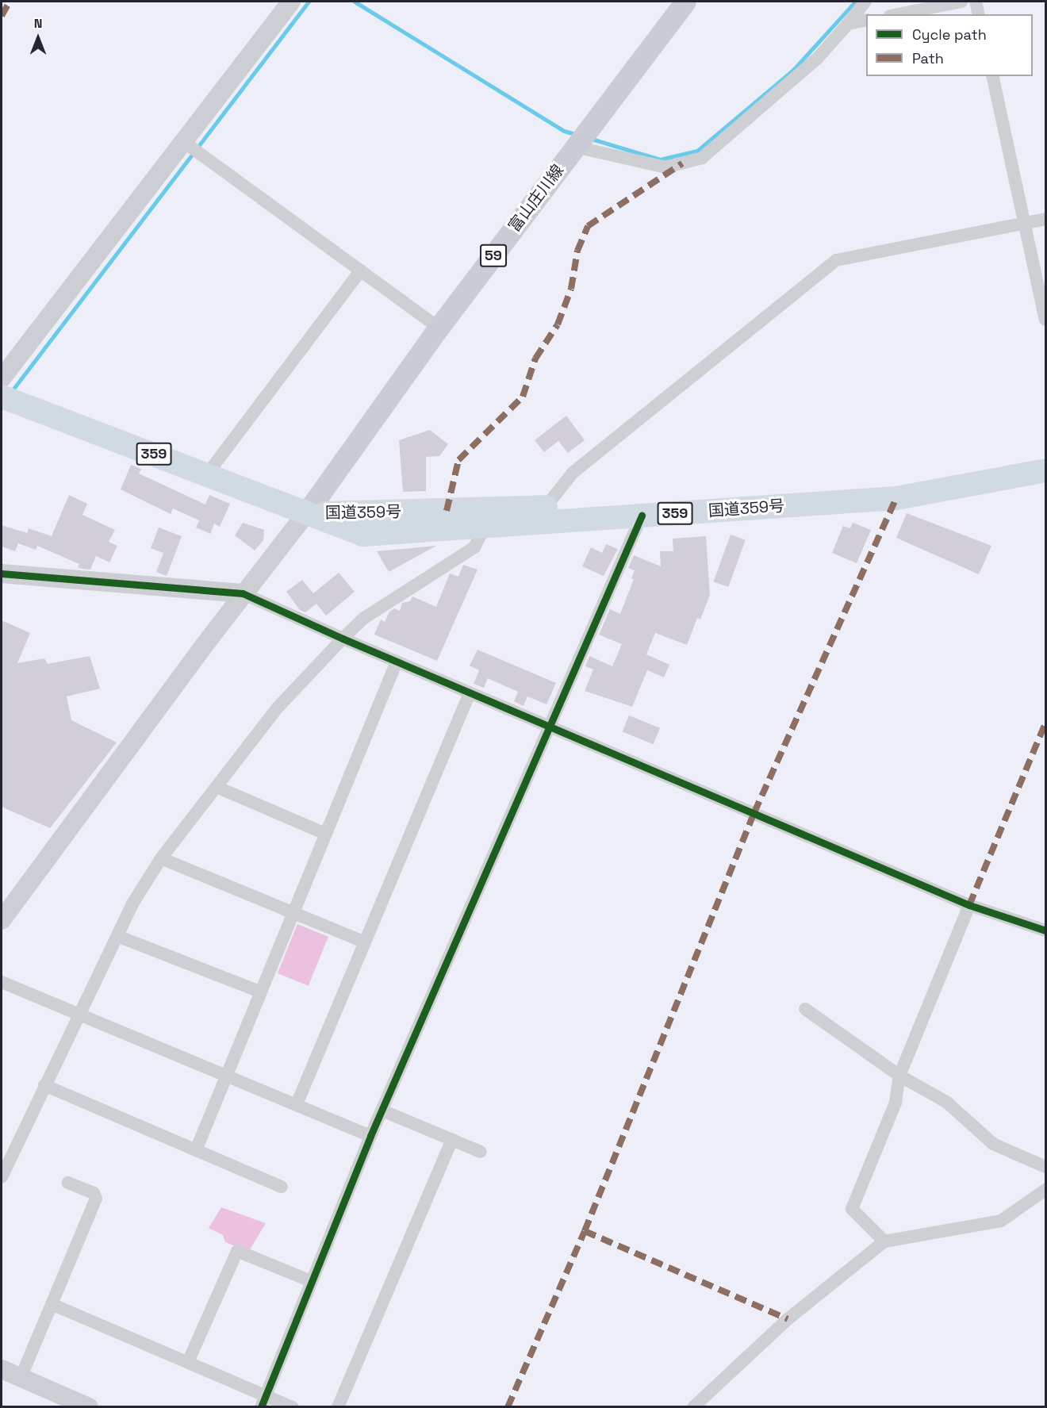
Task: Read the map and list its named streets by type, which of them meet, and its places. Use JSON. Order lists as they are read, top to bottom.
{
  "streets": {
    "highway": ["359", "国道359号"],
    "main road": ["富山庄川線", "59"]
  },
  "crossings": [
    ["富山庄川線", "国道359号"]
  ],
  "legend": ["Cycle path", "Path"],
  "north": "top"
}
